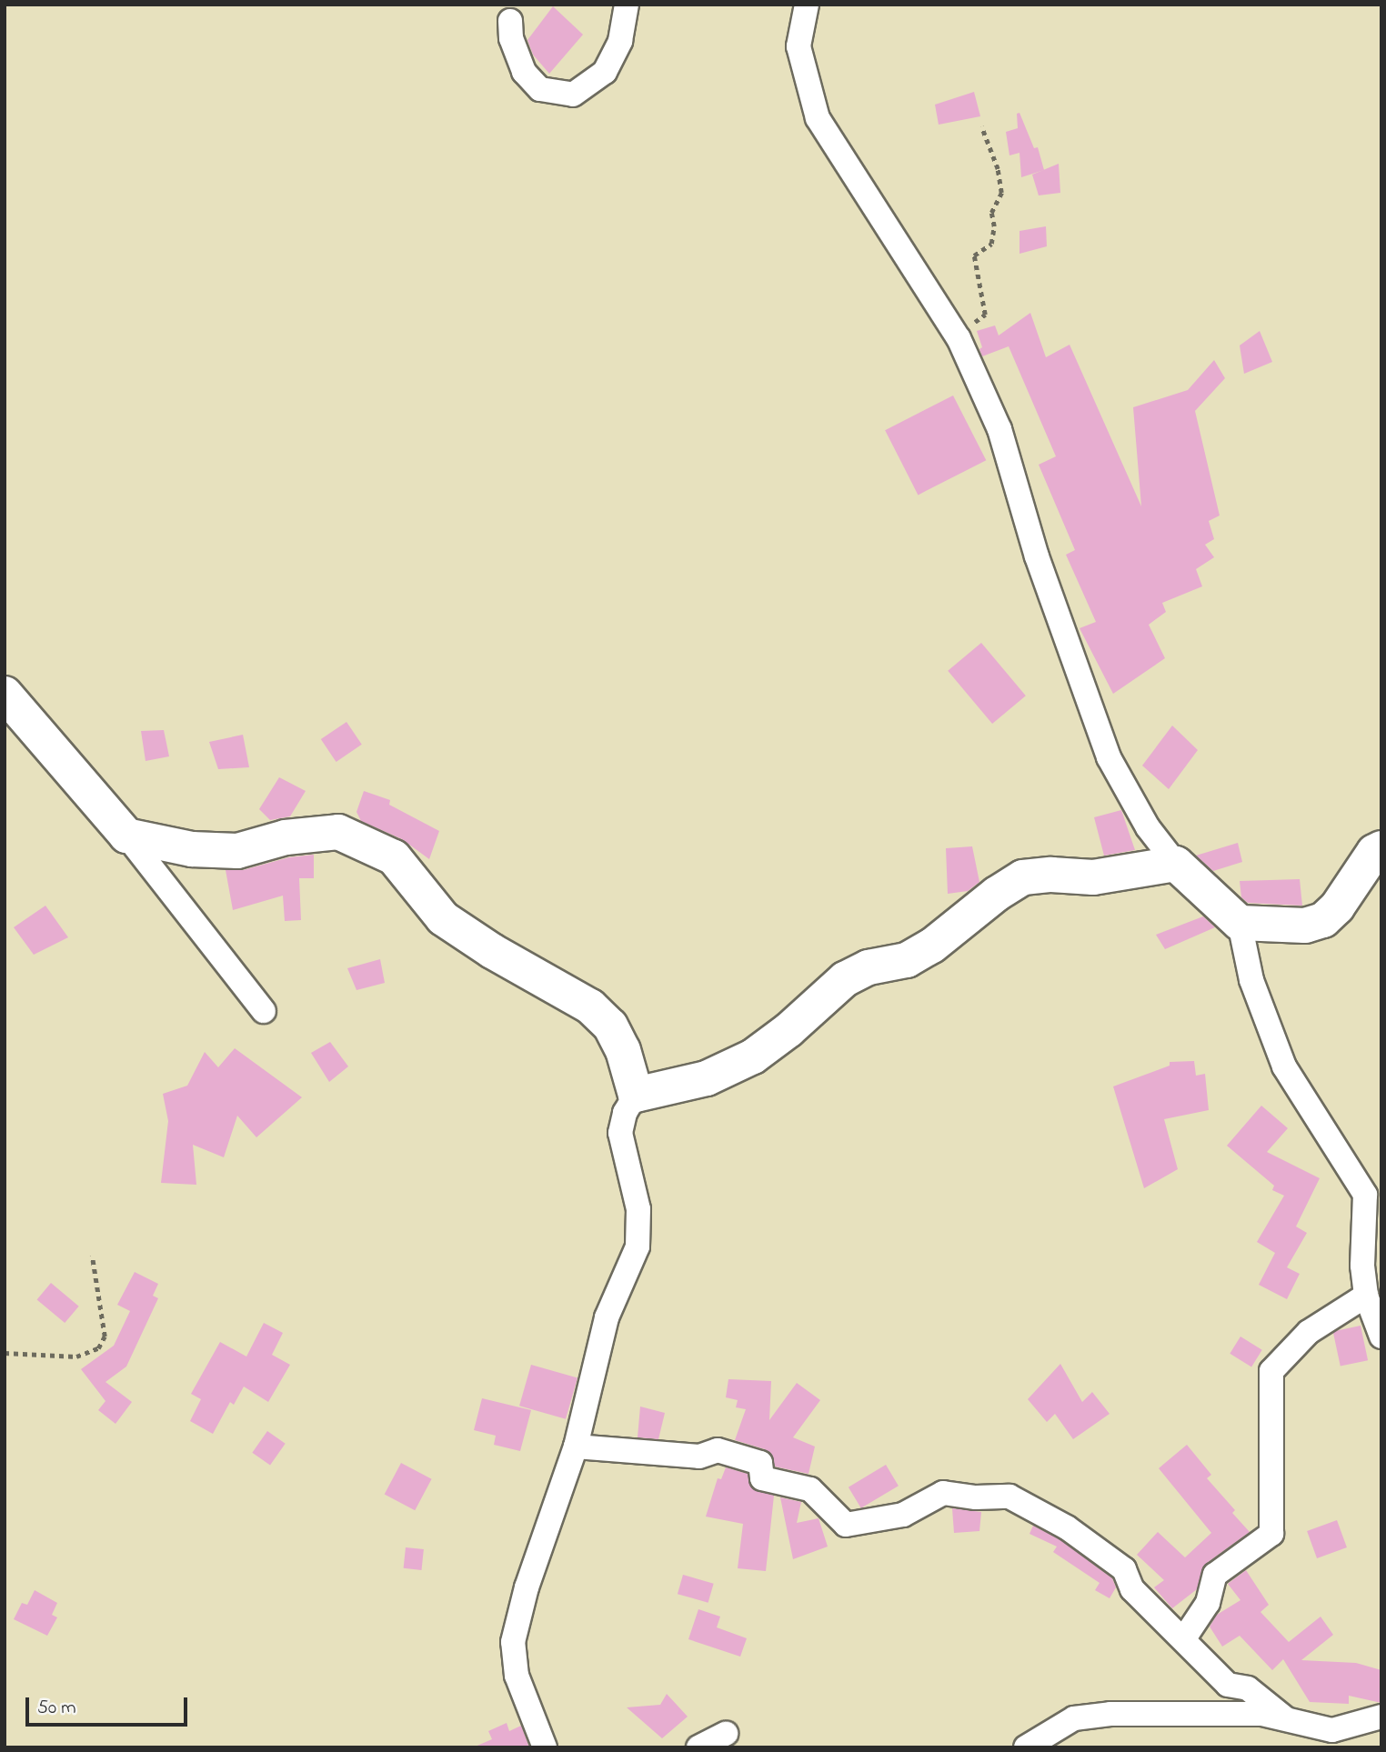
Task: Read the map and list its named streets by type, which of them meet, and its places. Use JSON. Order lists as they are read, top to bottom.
{
  "scale_bar": "50 m"
}
